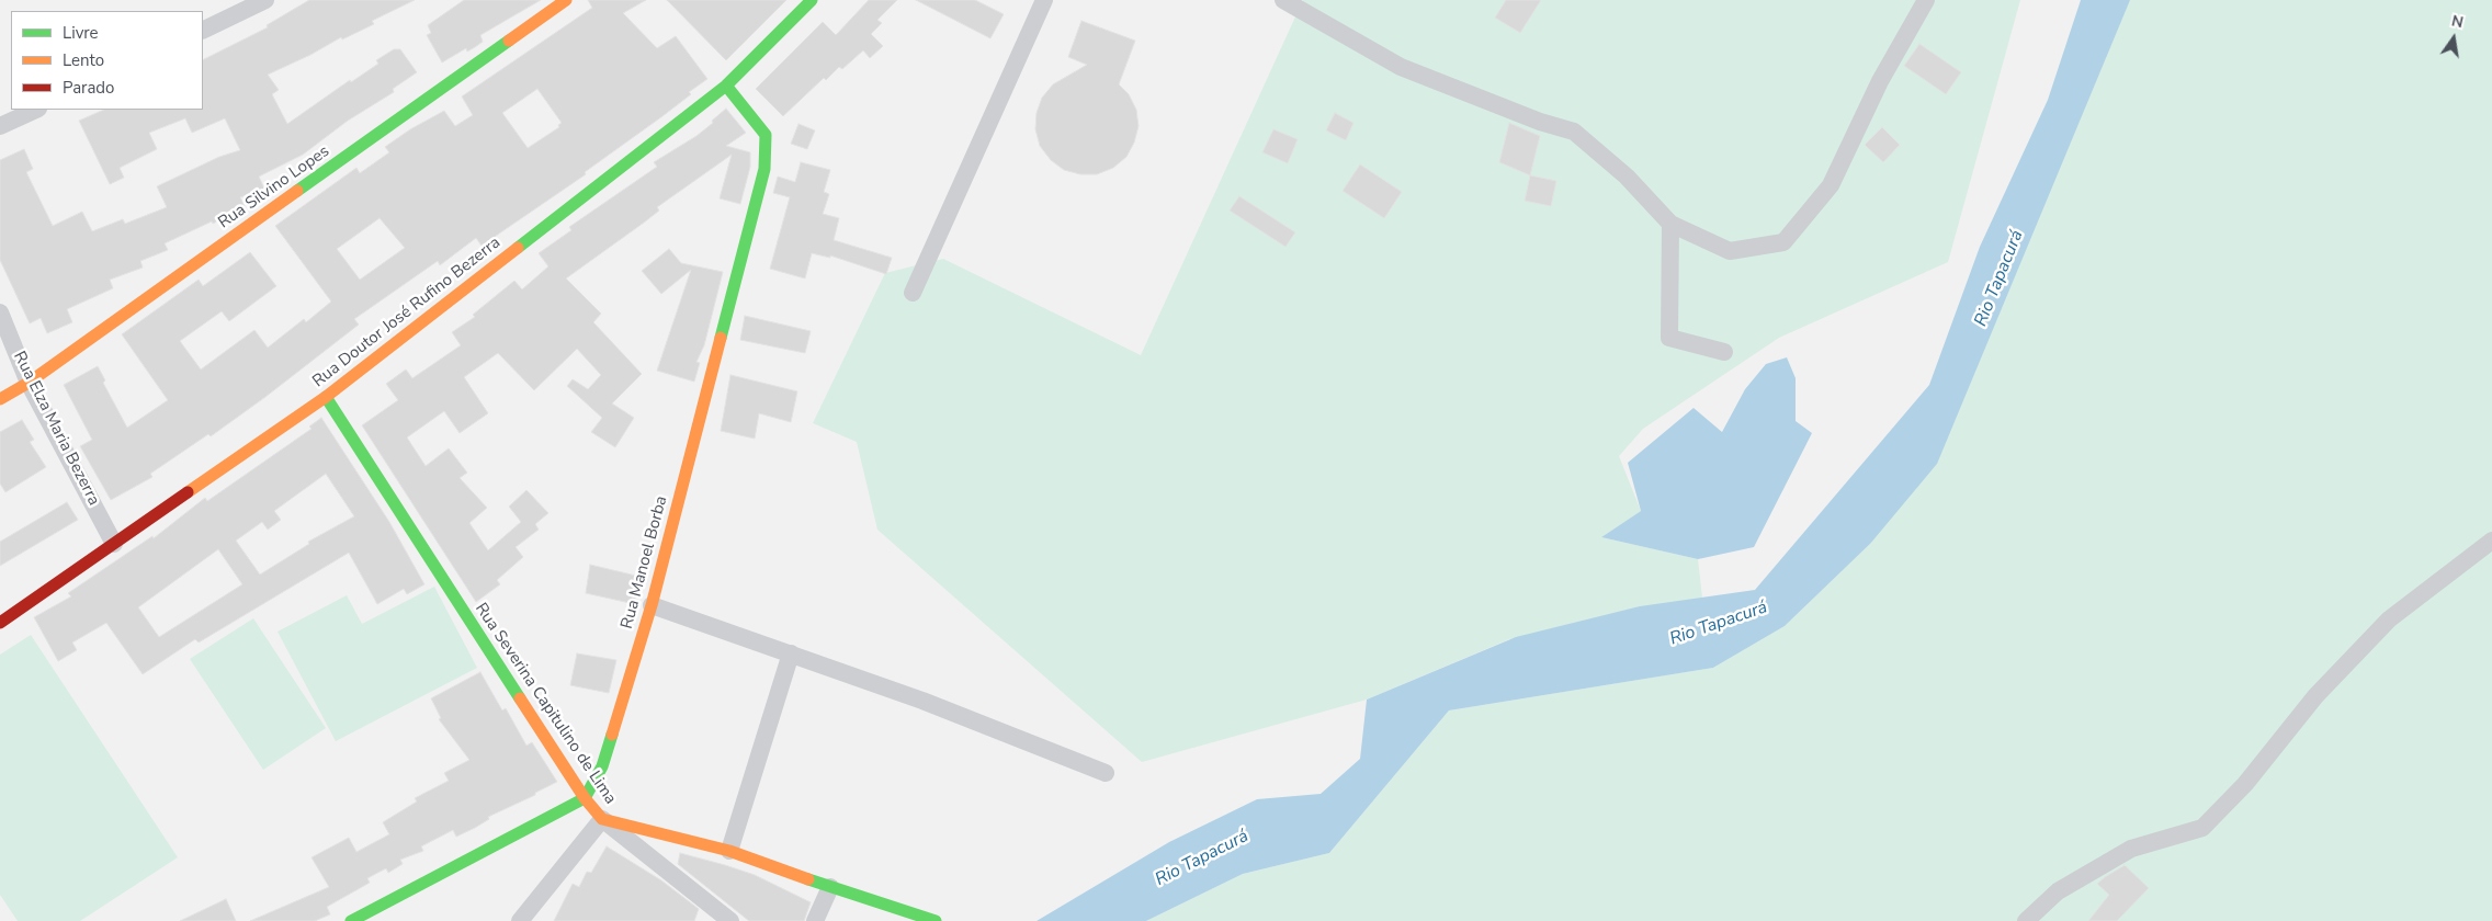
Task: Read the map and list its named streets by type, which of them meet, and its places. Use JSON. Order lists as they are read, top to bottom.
{
  "streets": {
    "street": [
      "Rua Silvino Lopes",
      "Rua Doutor José Rufino Bezerra",
      "Rua Elza Maria Bezerra",
      "Rua Manoel Borba",
      "Rua Severina Capitulino de Lima"
    ]
  },
  "crossings": [
    ["Rua Silvino Lopes", "Rua Elza Maria Bezerra"],
    ["Rua Doutor José Rufino Bezerra", "Rua Elza Maria Bezerra"],
    ["Rua Doutor José Rufino Bezerra", "Rua Manoel Borba"],
    ["Rua Doutor José Rufino Bezerra", "Rua Severina Capitulino de Lima"],
    ["Rua Manoel Borba", "Rua Severina Capitulino de Lima"]
  ],
  "water": ["Rio Tapacurá"],
  "legend": ["Livre", "Lento", "Parado"],
  "north": "top"
}
